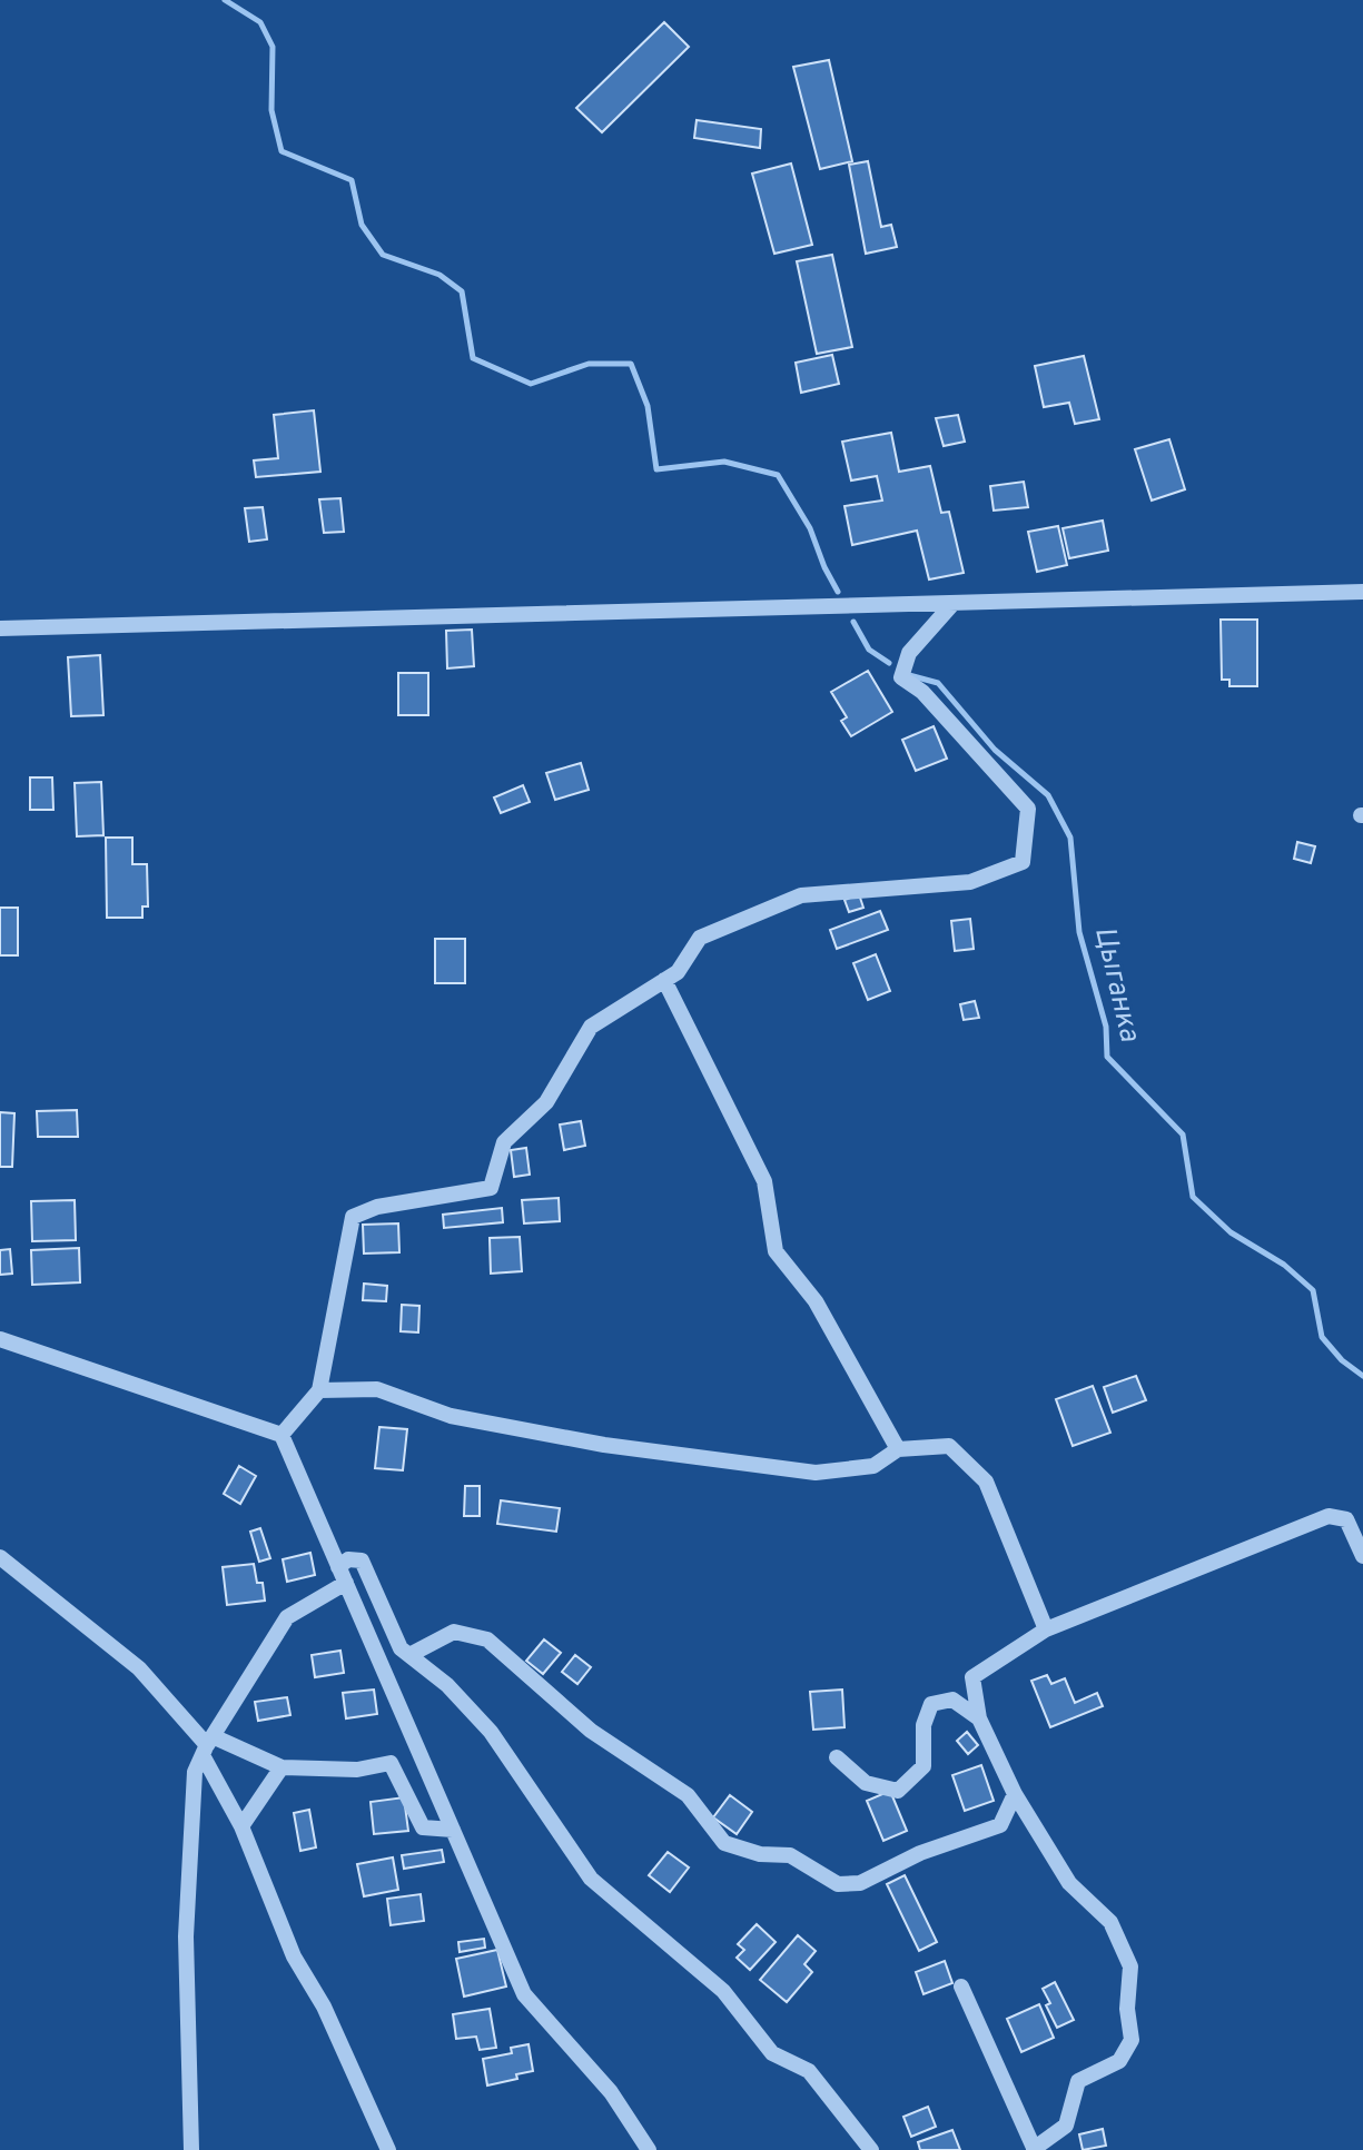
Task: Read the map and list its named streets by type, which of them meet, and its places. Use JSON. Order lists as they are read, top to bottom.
{
  "water": ["Цыганка"]
}
